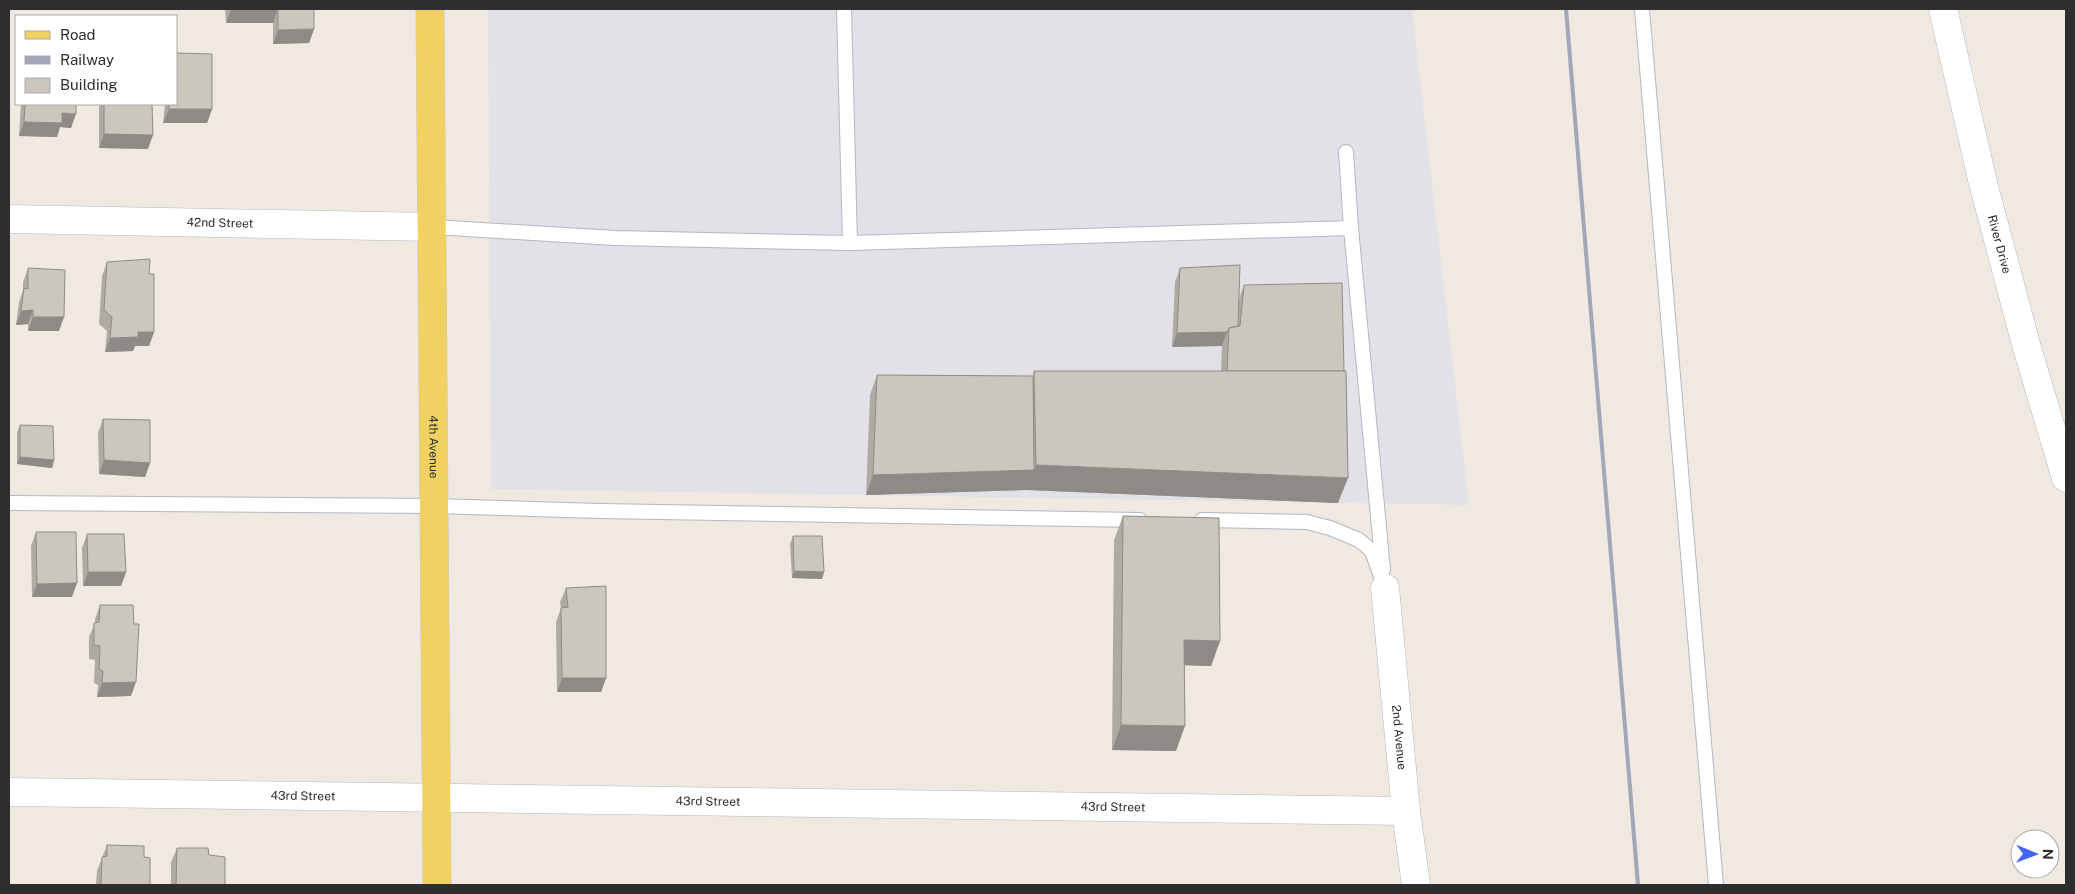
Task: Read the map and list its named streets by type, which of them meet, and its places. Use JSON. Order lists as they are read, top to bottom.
{
  "streets": {
    "main road": ["4th Avenue"],
    "street": [
      "42nd Street",
      "River Drive",
      "2nd Avenue",
      "43rd Street"
    ]
  },
  "crossings": [
    ["42nd Street", "4th Avenue"],
    ["4th Avenue", "43rd Street"],
    ["2nd Avenue", "43rd Street"]
  ],
  "legend": ["Road", "Railway", "Building"],
  "north": "right"
}
